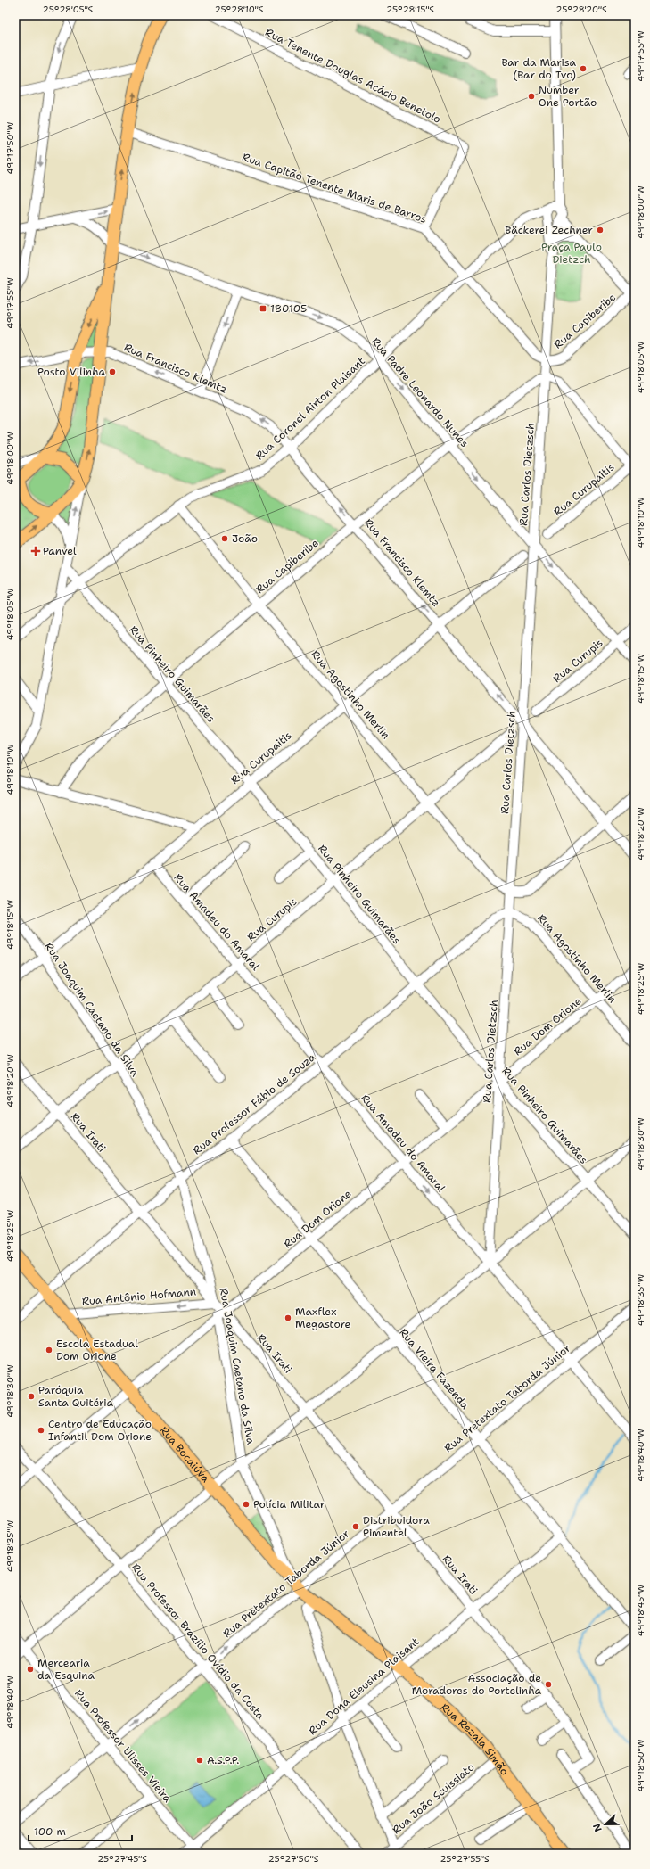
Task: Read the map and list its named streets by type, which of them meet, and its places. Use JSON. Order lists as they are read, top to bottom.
{
  "streets": {
    "main road": ["Rua Bocaiúva", "Rua Rezala Simão"],
    "street": [
      "Rua Tenente Douglas Acácio Benetolo",
      "Rua Capitão Tenente Maris de Barros",
      "Rua Capiberibe",
      "Rua Francisco Klemtz",
      "Rua Padre Leonardo Nunes",
      "Rua Coronel Airton Plaisant",
      "Rua Carlos Dietzsch",
      "Rua Curupaitis",
      "Rua Curupis",
      "Rua Pinheiro Guimarães",
      "Rua Agostinho Merlin",
      "Rua Amadeu do Amaral",
      "Rua Joaquim Caetano da Silva",
      "Rua Dom Orione",
      "Rua Professor Fábio de Souza",
      "Rua Irati",
      "Rua Antônio Hofmann",
      "Rua Vieira Fazenda",
      "Rua Pretextato Taborda Júnior",
      "Rua Professor Brazílio Ovídio da Costa",
      "Rua Dona Eleusina Plaisant",
      "Rua Professor Ulisses Vieira",
      "Rua João Scuissiato"
    ]
  },
  "crossings": [
    ["Rua Tenente Douglas Acácio Benetolo", "Rua Capitão Tenente Maris de Barros"],
    ["Rua Capitão Tenente Maris de Barros", "Rua Capiberibe"],
    ["Rua Capitão Tenente Maris de Barros", "Rua Coronel Airton Plaisant"],
    ["Rua Capitão Tenente Maris de Barros", "Rua Carlos Dietzsch"],
    ["Rua Capiberibe", "Rua Francisco Klemtz"],
    ["Rua Capiberibe", "Rua Padre Leonardo Nunes"],
    ["Rua Capiberibe", "Rua Carlos Dietzsch"],
    ["Rua Capiberibe", "Rua Pinheiro Guimarães"],
    ["Rua Capiberibe", "Rua Agostinho Merlin"],
    ["Rua Francisco Klemtz", "Rua Coronel Airton Plaisant"],
    ["Rua Francisco Klemtz", "Rua Carlos Dietzsch"],
    ["Rua Francisco Klemtz", "Rua Curupaitis"],
    ["Rua Padre Leonardo Nunes", "Rua Coronel Airton Plaisant"],
    ["Rua Padre Leonardo Nunes", "Rua Carlos Dietzsch"],
    ["Rua Padre Leonardo Nunes", "Rua Curupis"],
    ["Rua Coronel Airton Plaisant", "Rua Carlos Dietzsch"],
    ["Rua Coronel Airton Plaisant", "Rua Pinheiro Guimarães"],
    ["Rua Coronel Airton Plaisant", "Rua Agostinho Merlin"],
    ["Rua Carlos Dietzsch", "Rua Pinheiro Guimarães"],
    ["Rua Carlos Dietzsch", "Rua Agostinho Merlin"],
    ["Rua Carlos Dietzsch", "Rua Amadeu do Amaral"],
    ["Rua Carlos Dietzsch", "Rua Dom Orione"],
    ["Rua Carlos Dietzsch", "Rua Professor Fábio de Souza"],
    ["Rua Curupaitis", "Rua Pinheiro Guimarães"],
    ["Rua Curupaitis", "Rua Agostinho Merlin"],
    ["Rua Curupaitis", "Rua Amadeu do Amaral"],
    ["Rua Curupaitis", "Rua Joaquim Caetano da Silva"],
    ["Rua Curupis", "Rua Pinheiro Guimarães"],
    ["Rua Curupis", "Rua Agostinho Merlin"],
    ["Rua Curupis", "Rua Amadeu do Amaral"],
    ["Rua Curupis", "Rua Joaquim Caetano da Silva"],
    ["Rua Curupis", "Rua Irati"],
    ["Rua Pinheiro Guimarães", "Rua Dom Orione"],
    ["Rua Pinheiro Guimarães", "Rua Professor Fábio de Souza"],
    ["Rua Agostinho Merlin", "Rua Dom Orione"],
    ["Rua Agostinho Merlin", "Rua Professor Fábio de Souza"],
    ["Rua Amadeu do Amaral", "Rua Dom Orione"],
    ["Rua Amadeu do Amaral", "Rua Professor Fábio de Souza"],
    ["Rua Amadeu do Amaral", "Rua Pretextato Taborda Júnior"],
    ["Rua Joaquim Caetano da Silva", "Rua Dom Orione"],
    ["Rua Joaquim Caetano da Silva", "Rua Professor Fábio de Souza"],
    ["Rua Joaquim Caetano da Silva", "Rua Irati"],
    ["Rua Joaquim Caetano da Silva", "Rua Antônio Hofmann"],
    ["Rua Joaquim Caetano da Silva", "Rua Pretextato Taborda Júnior"],
    ["Rua Joaquim Caetano da Silva", "Rua Bocaiúva"],
    ["Rua Joaquim Caetano da Silva", "Rua Rezala Simão"],
    ["Rua Dom Orione", "Rua Irati"],
    ["Rua Dom Orione", "Rua Vieira Fazenda"],
    ["Rua Dom Orione", "Rua Bocaiúva"],
    ["Rua Dom Orione", "Rua Professor Brazílio Ovídio da Costa"],
    ["Rua Professor Fábio de Souza", "Rua Irati"],
    ["Rua Professor Fábio de Souza", "Rua Vieira Fazenda"],
    ["Rua Professor Fábio de Souza", "Rua Bocaiúva"],
    ["Rua Irati", "Rua Antônio Hofmann"],
    ["Rua Irati", "Rua Pretextato Taborda Júnior"],
    ["Rua Irati", "Rua Dona Eleusina Plaisant"],
    ["Rua Antônio Hofmann", "Rua Bocaiúva"],
    ["Rua Vieira Fazenda", "Rua Pretextato Taborda Júnior"],
    ["Rua Vieira Fazenda", "Rua Dona Eleusina Plaisant"],
    ["Rua Pretextato Taborda Júnior", "Rua Bocaiúva"],
    ["Rua Pretextato Taborda Júnior", "Rua Professor Brazílio Ovídio da Costa"],
    ["Rua Pretextato Taborda Júnior", "Rua Rezala Simão"],
    ["Rua Pretextato Taborda Júnior", "Rua Professor Ulisses Vieira"],
    ["Rua Bocaiúva", "Rua Rezala Simão"],
    ["Rua Professor Brazílio Ovídio da Costa", "Rua Dona Eleusina Plaisant"],
    ["Rua Dona Eleusina Plaisant", "Rua Rezala Simão"],
    ["Rua Dona Eleusina Plaisant", "Rua Professor Ulisses Vieira"],
    ["Rua Rezala Simão", "Rua João Scuissiato"]
  ],
  "one_way": ["Rua Francisco Klemtz", "Rua Padre Leonardo Nunes", "Rua Antônio Hofmann"],
  "parks": ["Praça Paulo Dietzch"],
  "places": {
    "other": [
      "Bar da Marisa (Bar do Ivo)",
      "Number One Portão",
      "Bäckerei Zechner",
      "Posto Vilinha",
      "João",
      "Maxflex Megastore",
      "Escola Estadual Dom Orione",
      "Paróquia Santa Quitéria",
      "Centro de Educação Infantil Dom Orione",
      "Polícia Militar",
      "Distribuidora Pimentel",
      "Mercearia da Esquina",
      "Associação de Moradores do Portelinha",
      "A.S.P.P."
    ],
    "transit": ["180105"],
    "health": ["Panvel"]
  },
  "scale_bar": "100 m",
  "north": "left",
  "coordinates": [
    "25°28'05\"S",
    "25°28'10\"S",
    "25°28'15\"S",
    "25°28'20\"S",
    "49°17'55\"W",
    "49°17'50\"W",
    "49°18'00\"W",
    "49°18'05\"W",
    "49°18'10\"W",
    "49°18'15\"W",
    "49°18'20\"W",
    "49°18'25\"W",
    "49°18'30\"W",
    "49°18'35\"W",
    "49°18'40\"W",
    "49°18'45\"W",
    "49°18'50\"W",
    "25°27'45\"S",
    "25°27'50\"S",
    "25°27'55\"S"
  ]
}
